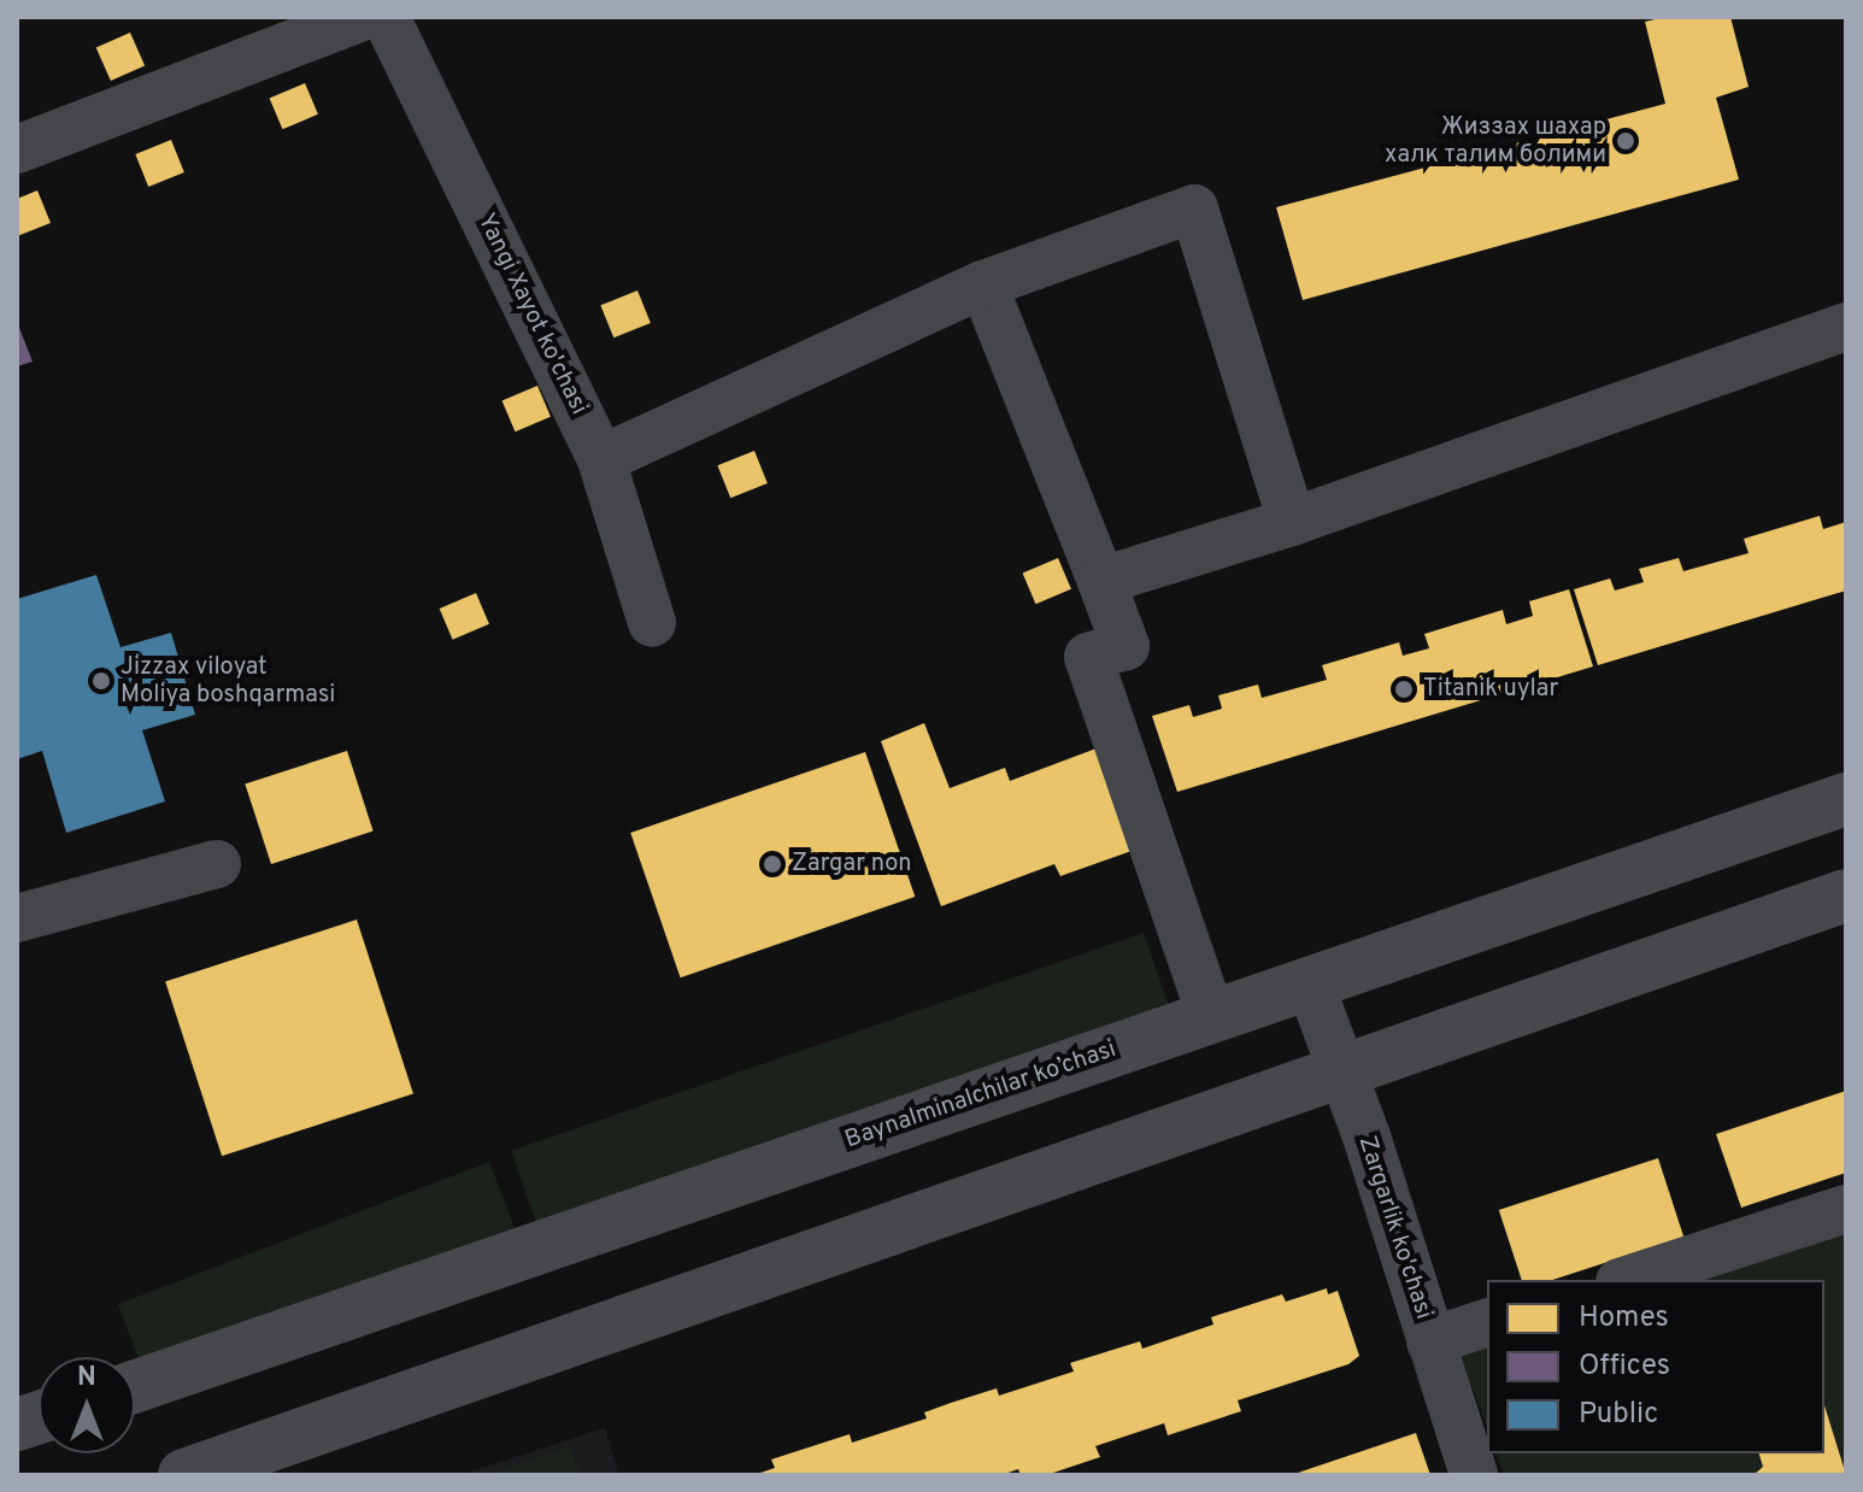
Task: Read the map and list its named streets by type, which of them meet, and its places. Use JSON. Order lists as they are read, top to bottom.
{
  "streets": {
    "main road": ["Baynalminalchilar ko’chasi"],
    "street": ["Yangi Xayot ko'chasi", "Zargarlik ko'chasi"]
  },
  "crossings": [
    ["Baynalminalchilar ko’chasi", "Zargarlik ko'chasi"]
  ],
  "places": [
    "Жиззах шахар халк талим болими",
    "Jizzax viloyat Moliya boshqarmasi",
    "Titanik uylar",
    "Zargar non"
  ],
  "legend": ["Homes", "Offices", "Public"],
  "north": "top"
}
